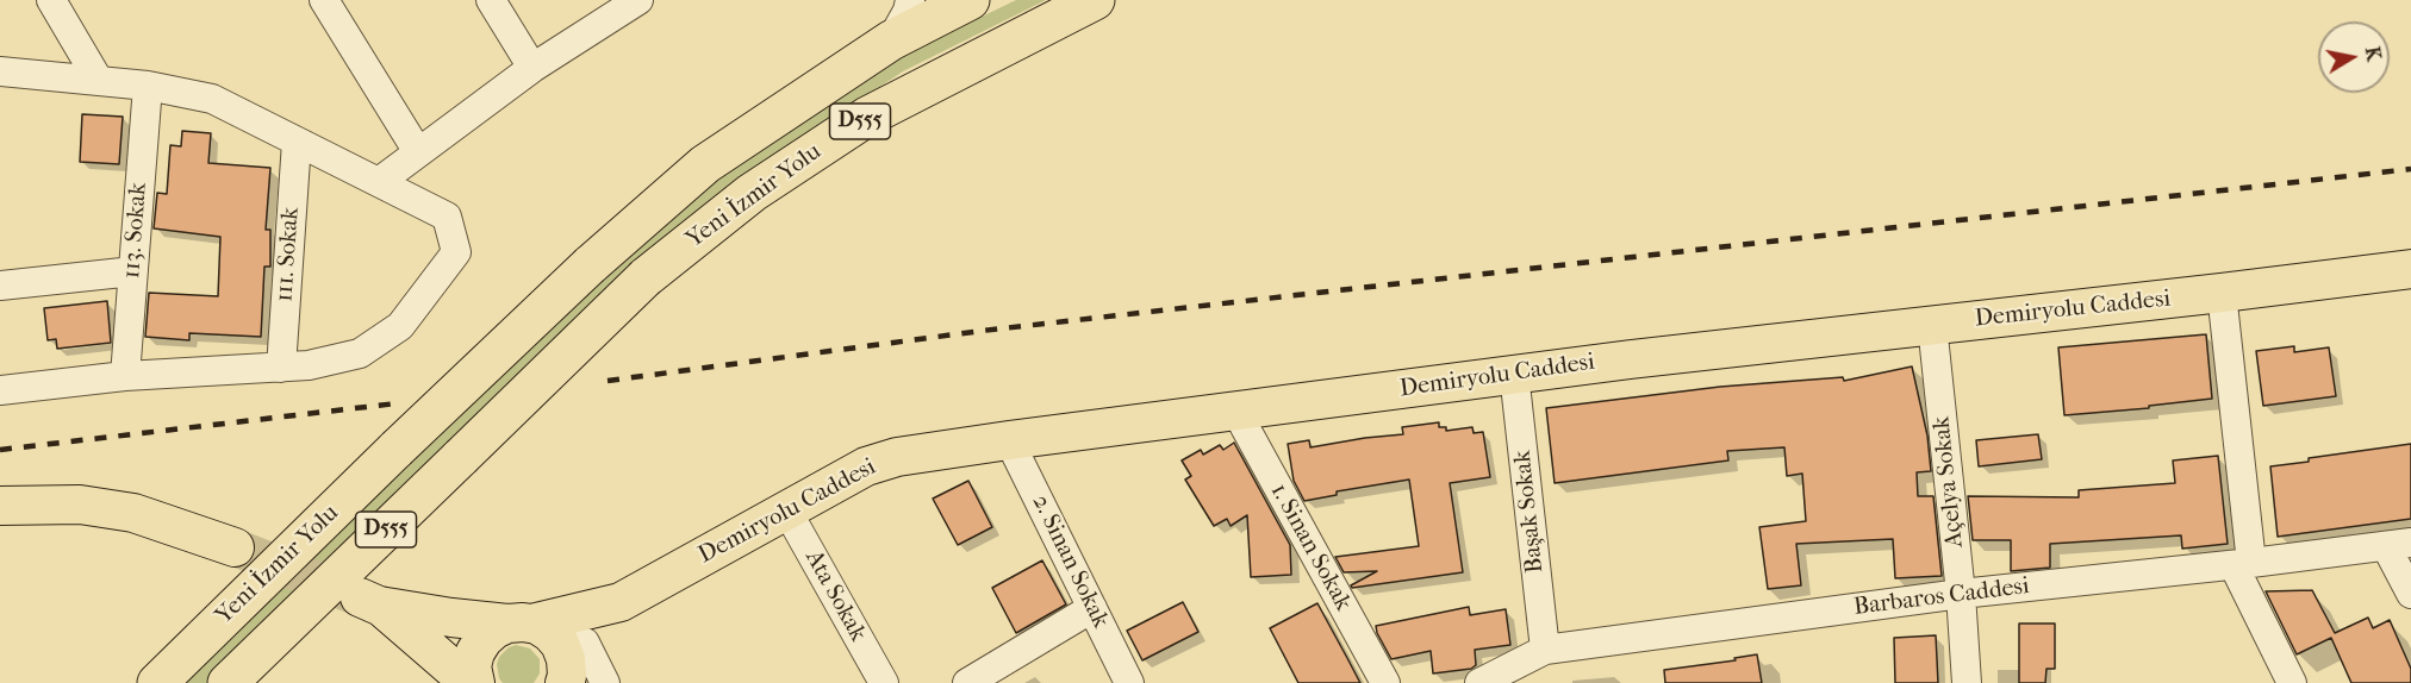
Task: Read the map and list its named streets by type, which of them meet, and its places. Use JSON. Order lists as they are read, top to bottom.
{
  "streets": {
    "highway": ["D555", "Yeni İzmir Yolu"],
    "main road": ["Demiryolu Caddesi"],
    "street": [
      "113. Sokak",
      "111. Sokak",
      "Açelya Sokak",
      "Başak Sokak",
      "1. Sinan Sokak",
      "2. Sinan Sokak",
      "Ata Sokak",
      "Barbaros Caddesi"
    ]
  },
  "crossings": [
    ["D555", "Yeni İzmir Yolu"],
    ["Demiryolu Caddesi", "Açelya Sokak"],
    ["Demiryolu Caddesi", "Başak Sokak"],
    ["Demiryolu Caddesi", "1. Sinan Sokak"],
    ["Demiryolu Caddesi", "2. Sinan Sokak"],
    ["Demiryolu Caddesi", "Ata Sokak"],
    ["Açelya Sokak", "Barbaros Caddesi"],
    ["Başak Sokak", "Barbaros Caddesi"]
  ],
  "north": "right"
}
